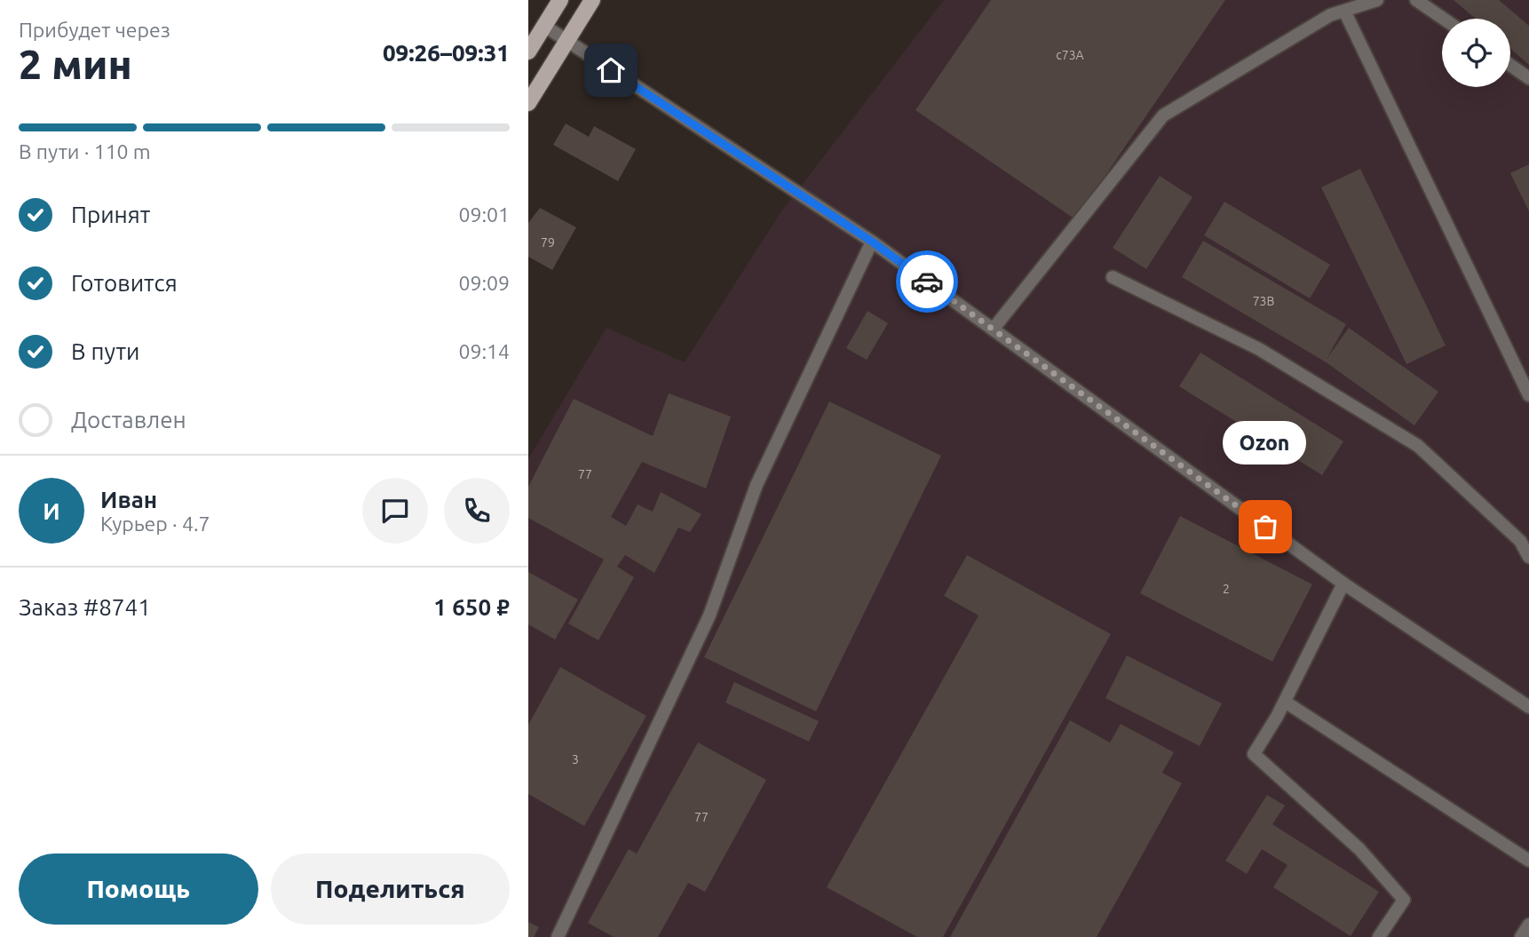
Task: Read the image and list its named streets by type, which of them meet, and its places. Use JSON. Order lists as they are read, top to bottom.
{
  "places": ["Ozon"],
  "house_numbers": [
    "с73А",
    "79",
    "73В",
    "77",
    "2",
    "3",
    "77"
  ],
  "page": {
    "heading": ["2 мин", "Прибудет через", "09:26–09:31"],
    "panel": [
      "Иван",
      "Курьер · 4.7",
      "Заказ #8741",
      "1 650 ₽"
    ],
    "bar": "В пути · 110 m",
    "list": [
      ["Принят", "09:01"],
      ["Готовится", "09:09"],
      ["В пути", "09:14"],
      "Доставлен"
    ],
    "bubble": "Ozon",
    "round": "И",
    "buttons": ["Помощь", "Поделиться"]
  }
}
